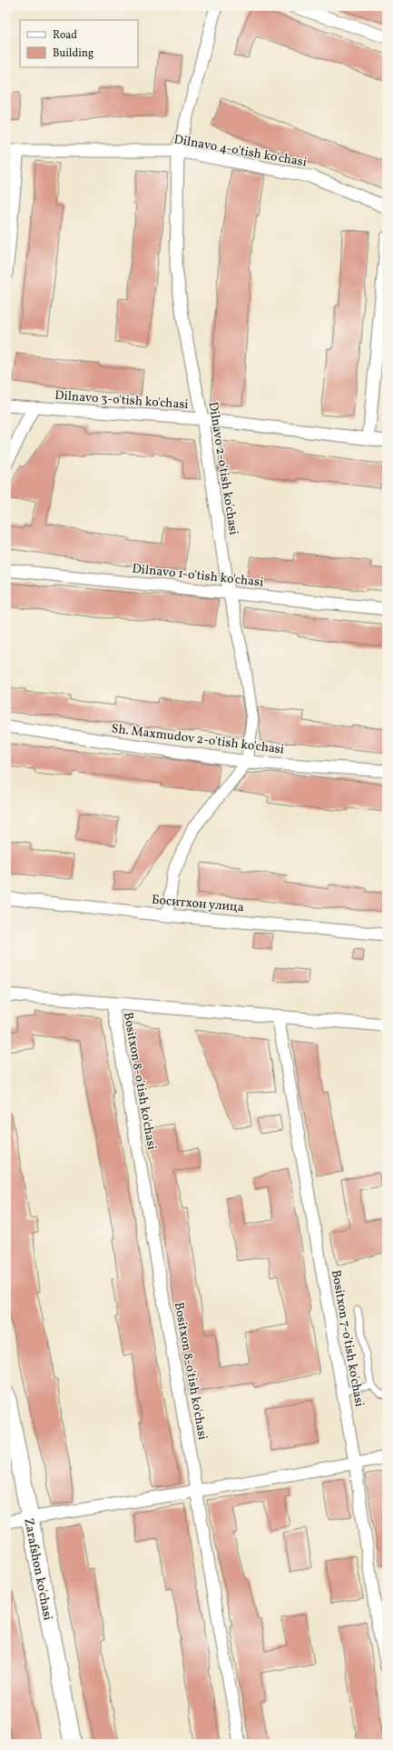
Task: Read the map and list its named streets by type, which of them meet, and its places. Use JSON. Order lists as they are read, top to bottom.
{
  "streets": {
    "street": [
      "Dilnavo 4-o'tish ko'chasi",
      "Dilnavo 3-o'tish ko'chasi",
      "Dilnavo 2-o'tish ko'chasi",
      "Dilnavo 1-o'tish ko'chasi",
      "Sh. Maxmudov 2-o'tish ko'chasi",
      "Боситхон улица",
      "Bositxon 8-o'tish ko'chasi",
      "Bositxon 7-o'tish ko'chasi",
      "Zarafshon ko'chasi"
    ]
  },
  "crossings": [
    ["Dilnavo 4-o'tish ko'chasi", "Dilnavo 2-o'tish ko'chasi"],
    ["Dilnavo 3-o'tish ko'chasi", "Dilnavo 2-o'tish ko'chasi"],
    ["Dilnavo 2-o'tish ko'chasi", "Dilnavo 1-o'tish ko'chasi"],
    ["Dilnavo 2-o'tish ko'chasi", "Sh. Maxmudov 2-o'tish ko'chasi"]
  ],
  "legend": ["Road", "Building"]
}
